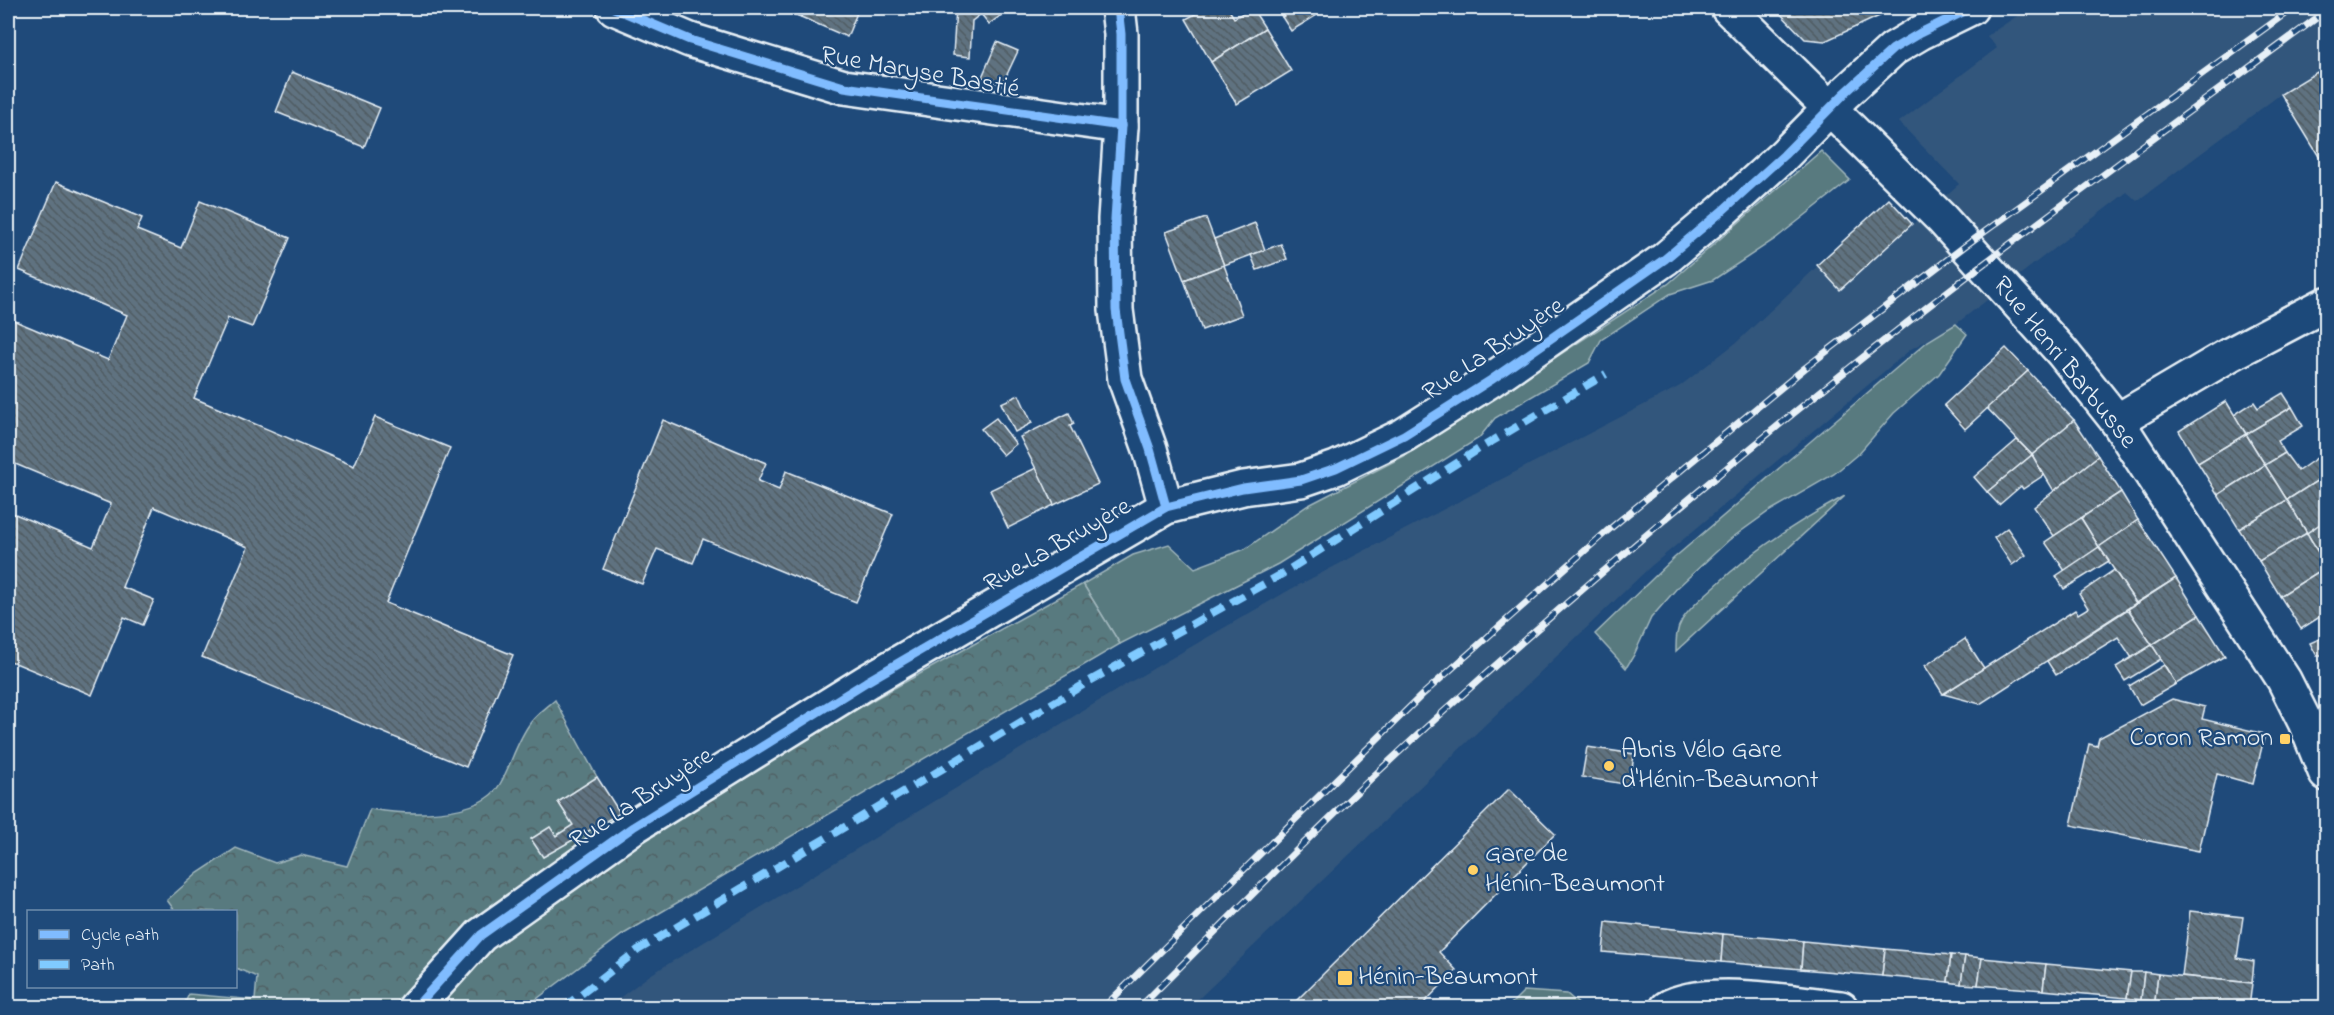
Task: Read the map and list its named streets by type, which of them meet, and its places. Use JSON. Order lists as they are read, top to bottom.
{
  "streets": {
    "street": ["Rue Maryse Bastié", "Rue La Bruyère", "Rue Henri Barbusse"]
  },
  "crossings": [
    ["Rue La Bruyère", "Rue Henri Barbusse"]
  ],
  "places": {
    "transit": ["Coron Ramon", "Hénin-Beaumont"],
    "other": ["Abris Vélo Gare d'Hénin-Beaumont", "Gare de Hénin-Beaumont"]
  },
  "legend": ["Cycle path", "Path"]
}
